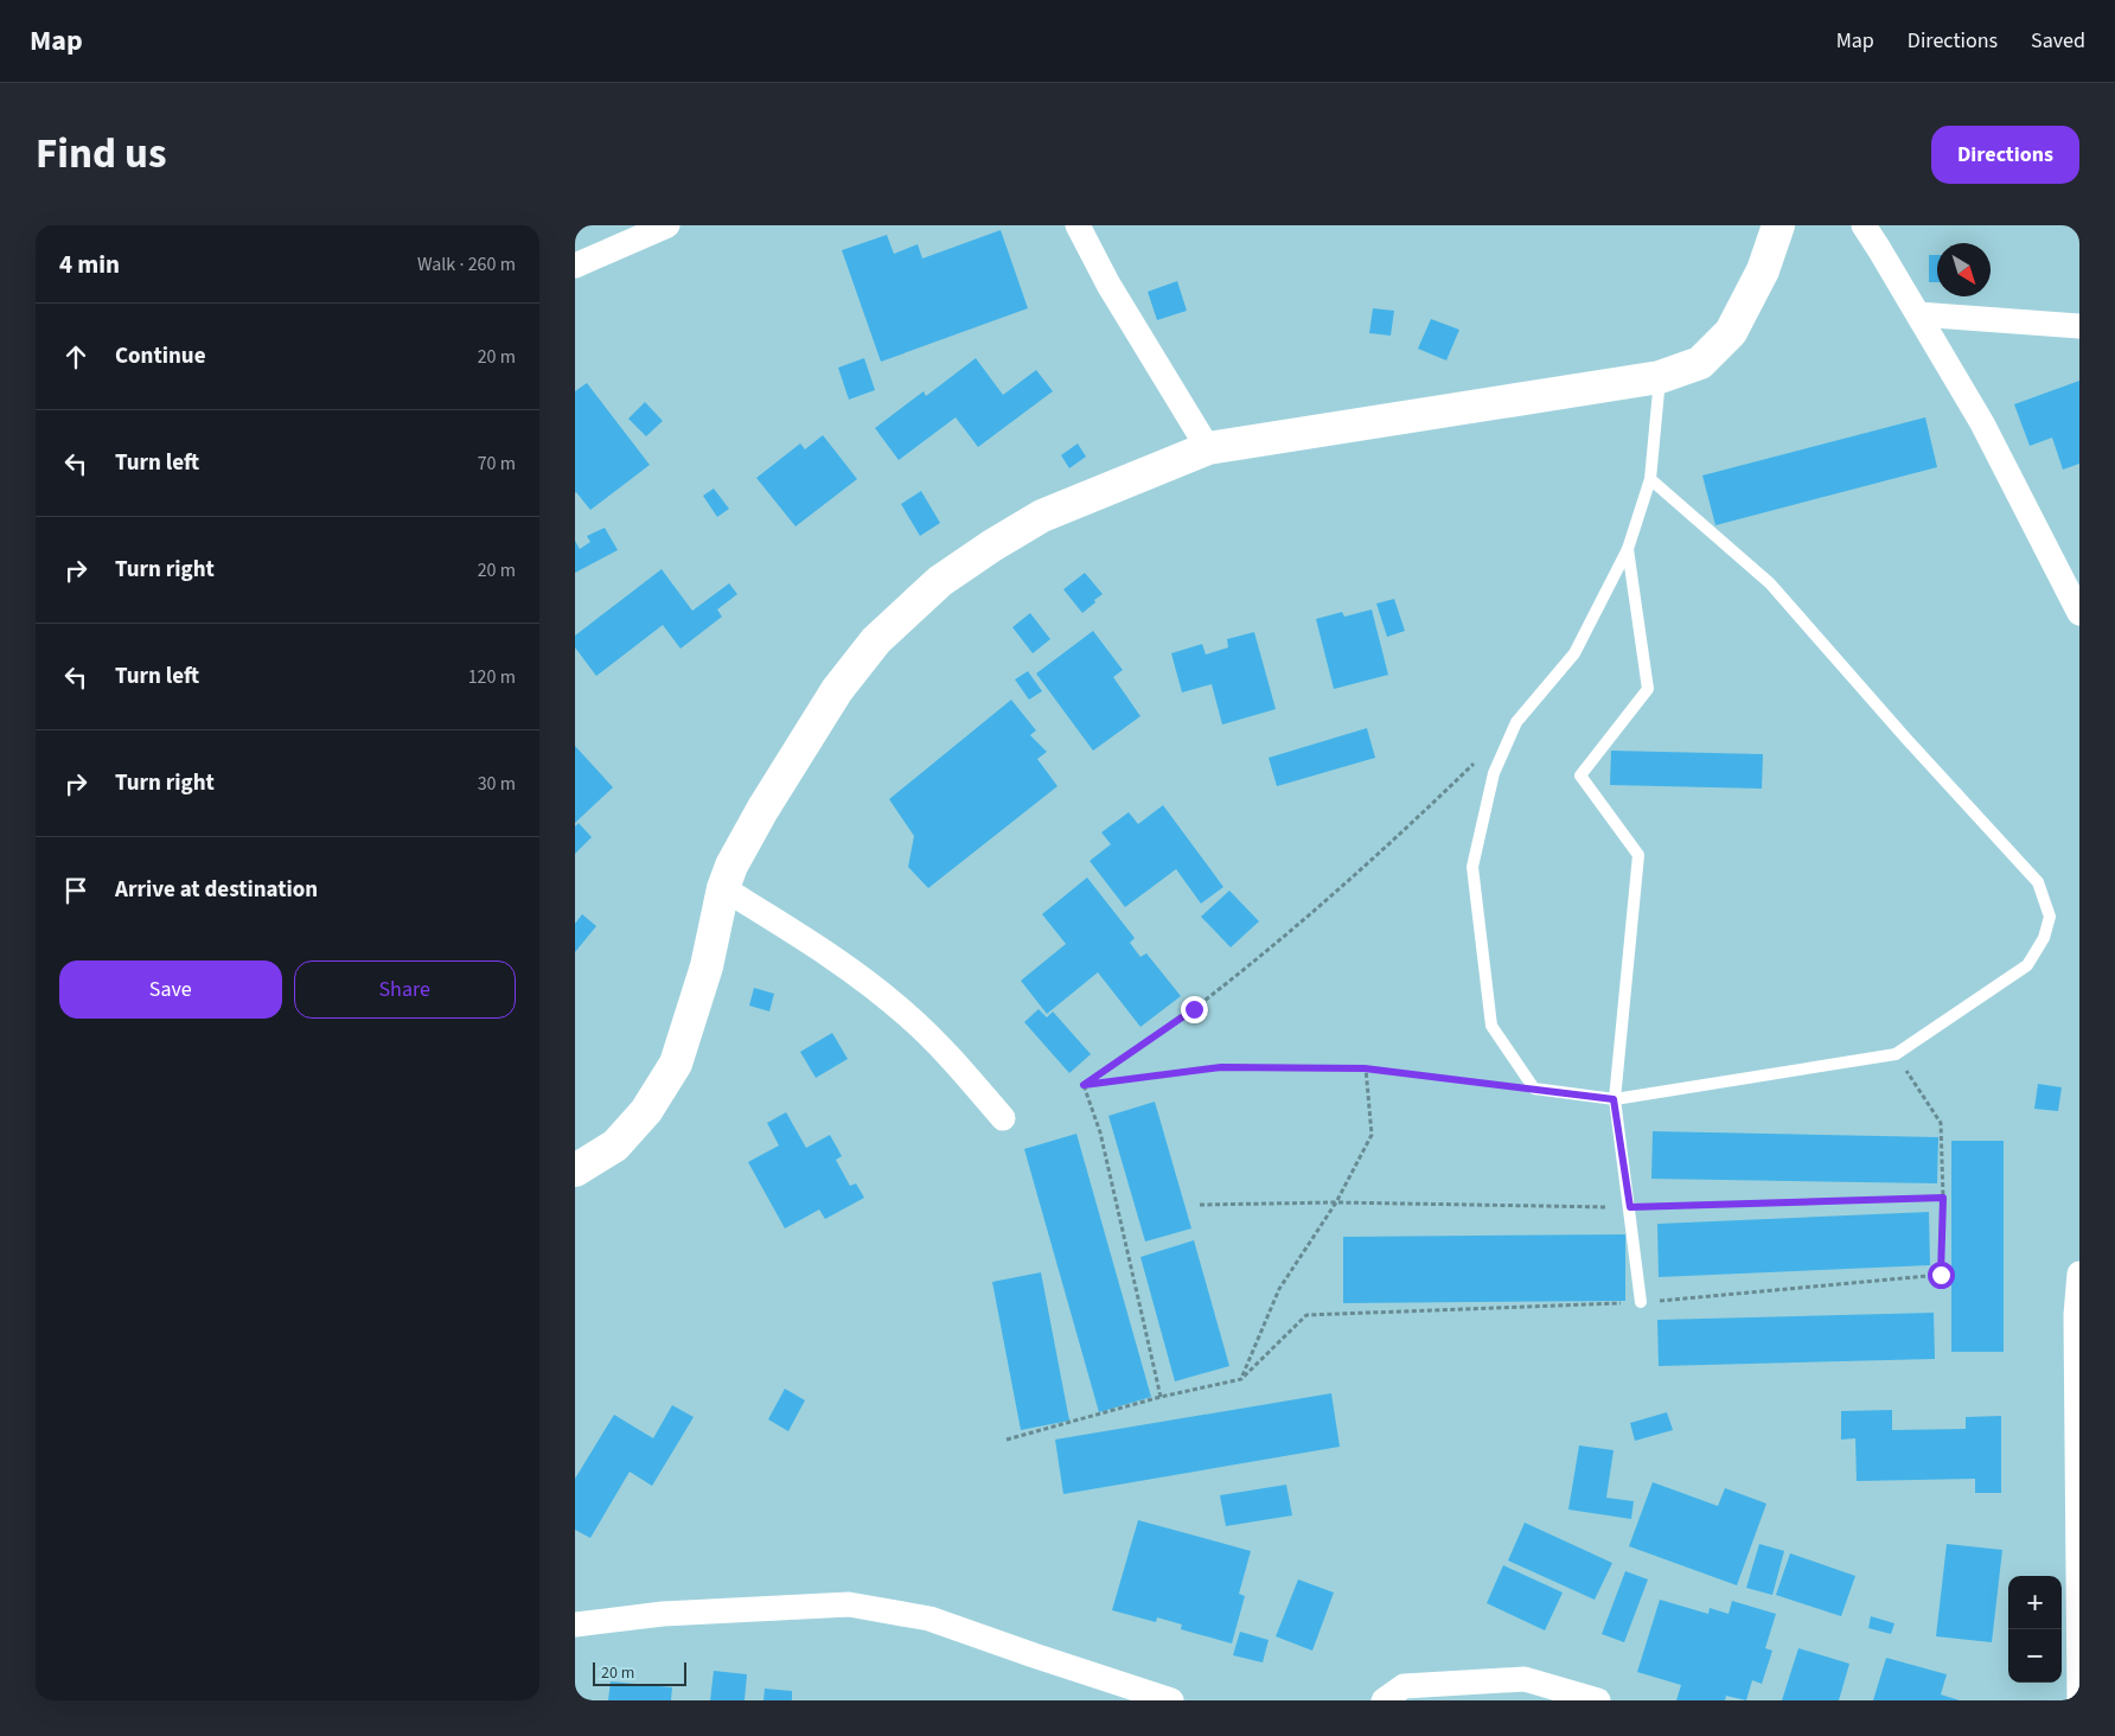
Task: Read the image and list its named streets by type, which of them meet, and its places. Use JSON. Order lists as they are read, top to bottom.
{
  "scale_bar": "20 m",
  "north": "bottom right",
  "page": {
    "header": "Map",
    "nav": ["Map", "Directions", "Saved"],
    "title": "Find us",
    "buttons": [
      "Directions",
      ["Save", "Share"]
    ],
    "heading": ["4 min", "Walk · 260 m"],
    "list": [
      ["Continue", "20 m"],
      ["Turn left", "70 m"],
      ["Turn right", "20 m"],
      ["Turn left", "120 m"],
      ["Turn right", "30 m"],
      "Arrive at destination"
    ],
    "map_buttons": ["+", "−"],
    "scale": "20 m"
  }
}
